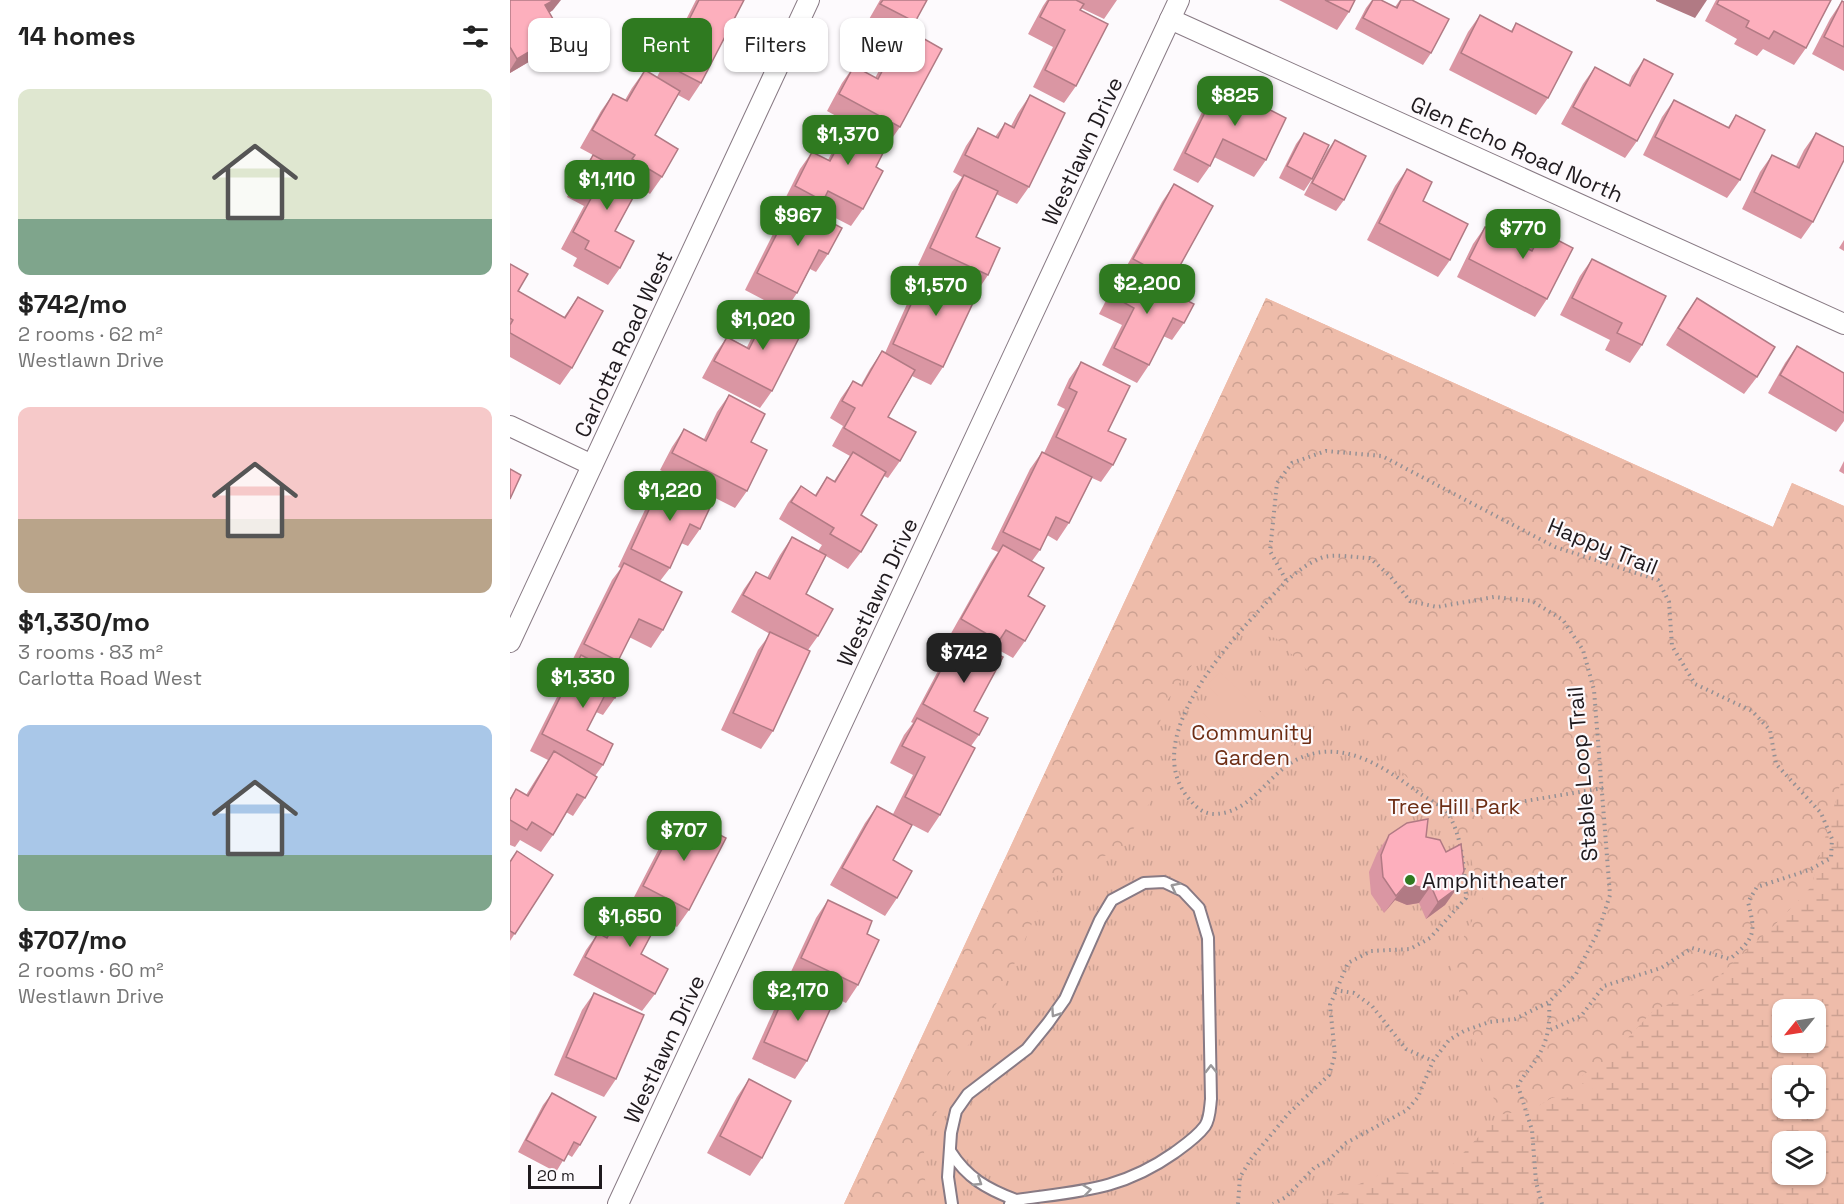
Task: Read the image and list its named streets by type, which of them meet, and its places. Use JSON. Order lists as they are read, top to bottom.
{
  "streets": {
    "street": ["Glen Echo Road North", "Westlawn Drive", "Carlotta Road West"],
    "path": ["Happy Trail", "Stable Loop Trail"]
  },
  "crossings": [
    ["Glen Echo Road North", "Westlawn Drive"],
    ["Happy Trail", "Stable Loop Trail"]
  ],
  "parks": ["Community Garden", "Tree Hill Park"],
  "places": ["Amphitheater"],
  "scale_bar": "20 m",
  "north": "bottom left",
  "page": {
    "heading": "14 homes",
    "chip": [
      "Buy",
      "Rent",
      "Filters",
      "New"
    ],
    "list": [
      {
        "name": "$742/mo",
        "note": "2 rooms · 62 m² · Westlawn Drive"
      },
      {
        "name": "$1,330/mo",
        "note": "3 rooms · 83 m² · Carlotta Road West"
      },
      {
        "name": "$707/mo",
        "note": "2 rooms · 60 m² · Westlawn Drive"
      }
    ],
    "price": [
      "$825",
      "$1,370",
      "$1,110",
      "$967",
      "$770",
      "$2,200",
      "$1,570",
      "$1,020",
      "$1,220",
      "$742",
      "$1,330",
      "$707",
      "$1,650",
      "$2,170"
    ],
    "scale": "20 m"
  }
}
